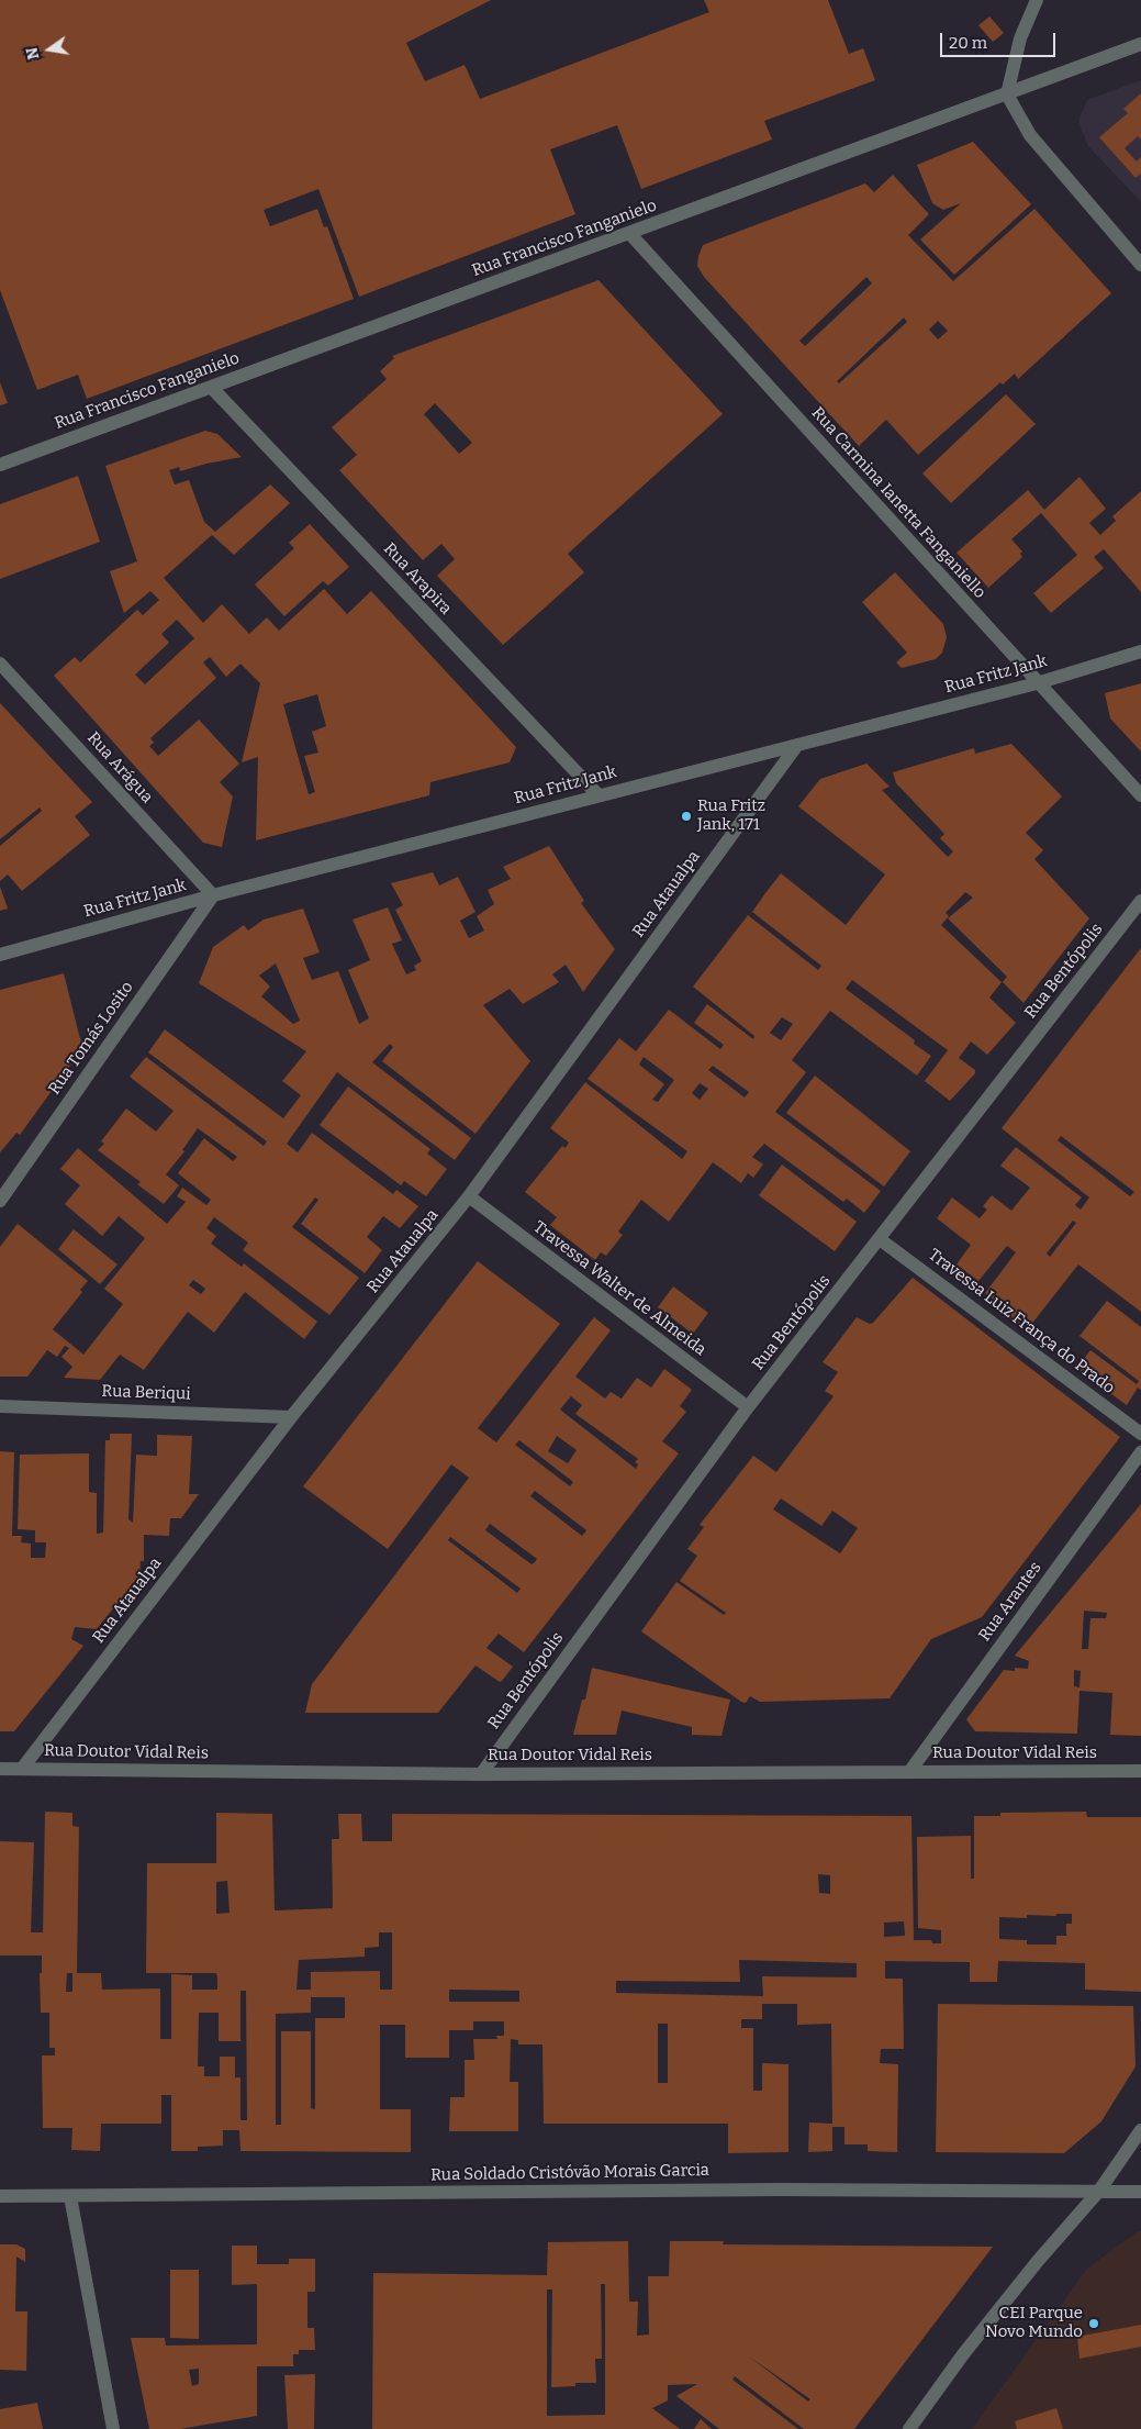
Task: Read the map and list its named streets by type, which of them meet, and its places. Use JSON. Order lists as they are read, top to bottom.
{
  "streets": {
    "street": [
      "Rua Francisco Fanganielo",
      "Rua Carmina Ianetta Fanganiello",
      "Rua Arapira",
      "Rua Fritz Jank",
      "Rua Arágua",
      "Rua Ataualpa",
      "Rua Bentópolis",
      "Rua Tomás Losito",
      "Travessa Walter de Almeida",
      "Travessa Luiz França do Prado",
      "Rua Beriqui",
      "Rua Arantes",
      "Rua Doutor Vidal Reis",
      "Rua Soldado Cristóvão Morais Garcia"
    ]
  },
  "crossings": [
    ["Rua Francisco Fanganielo", "Rua Carmina Ianetta Fanganiello"],
    ["Rua Francisco Fanganielo", "Rua Arapira"],
    ["Rua Carmina Ianetta Fanganiello", "Rua Fritz Jank"],
    ["Rua Arapira", "Rua Fritz Jank"],
    ["Rua Fritz Jank", "Rua Arágua"],
    ["Rua Fritz Jank", "Rua Ataualpa"],
    ["Rua Fritz Jank", "Rua Tomás Losito"],
    ["Rua Arágua", "Rua Tomás Losito"],
    ["Rua Ataualpa", "Travessa Walter de Almeida"],
    ["Rua Ataualpa", "Rua Beriqui"],
    ["Rua Ataualpa", "Rua Doutor Vidal Reis"],
    ["Rua Bentópolis", "Travessa Walter de Almeida"],
    ["Rua Bentópolis", "Travessa Luiz França do Prado"],
    ["Rua Bentópolis", "Rua Doutor Vidal Reis"],
    ["Rua Arantes", "Rua Doutor Vidal Reis"]
  ],
  "places": ["Rua Fritz Jank, 171", "CEI Parque Novo Mundo"],
  "scale_bar": "20 m",
  "north": "left"
}
